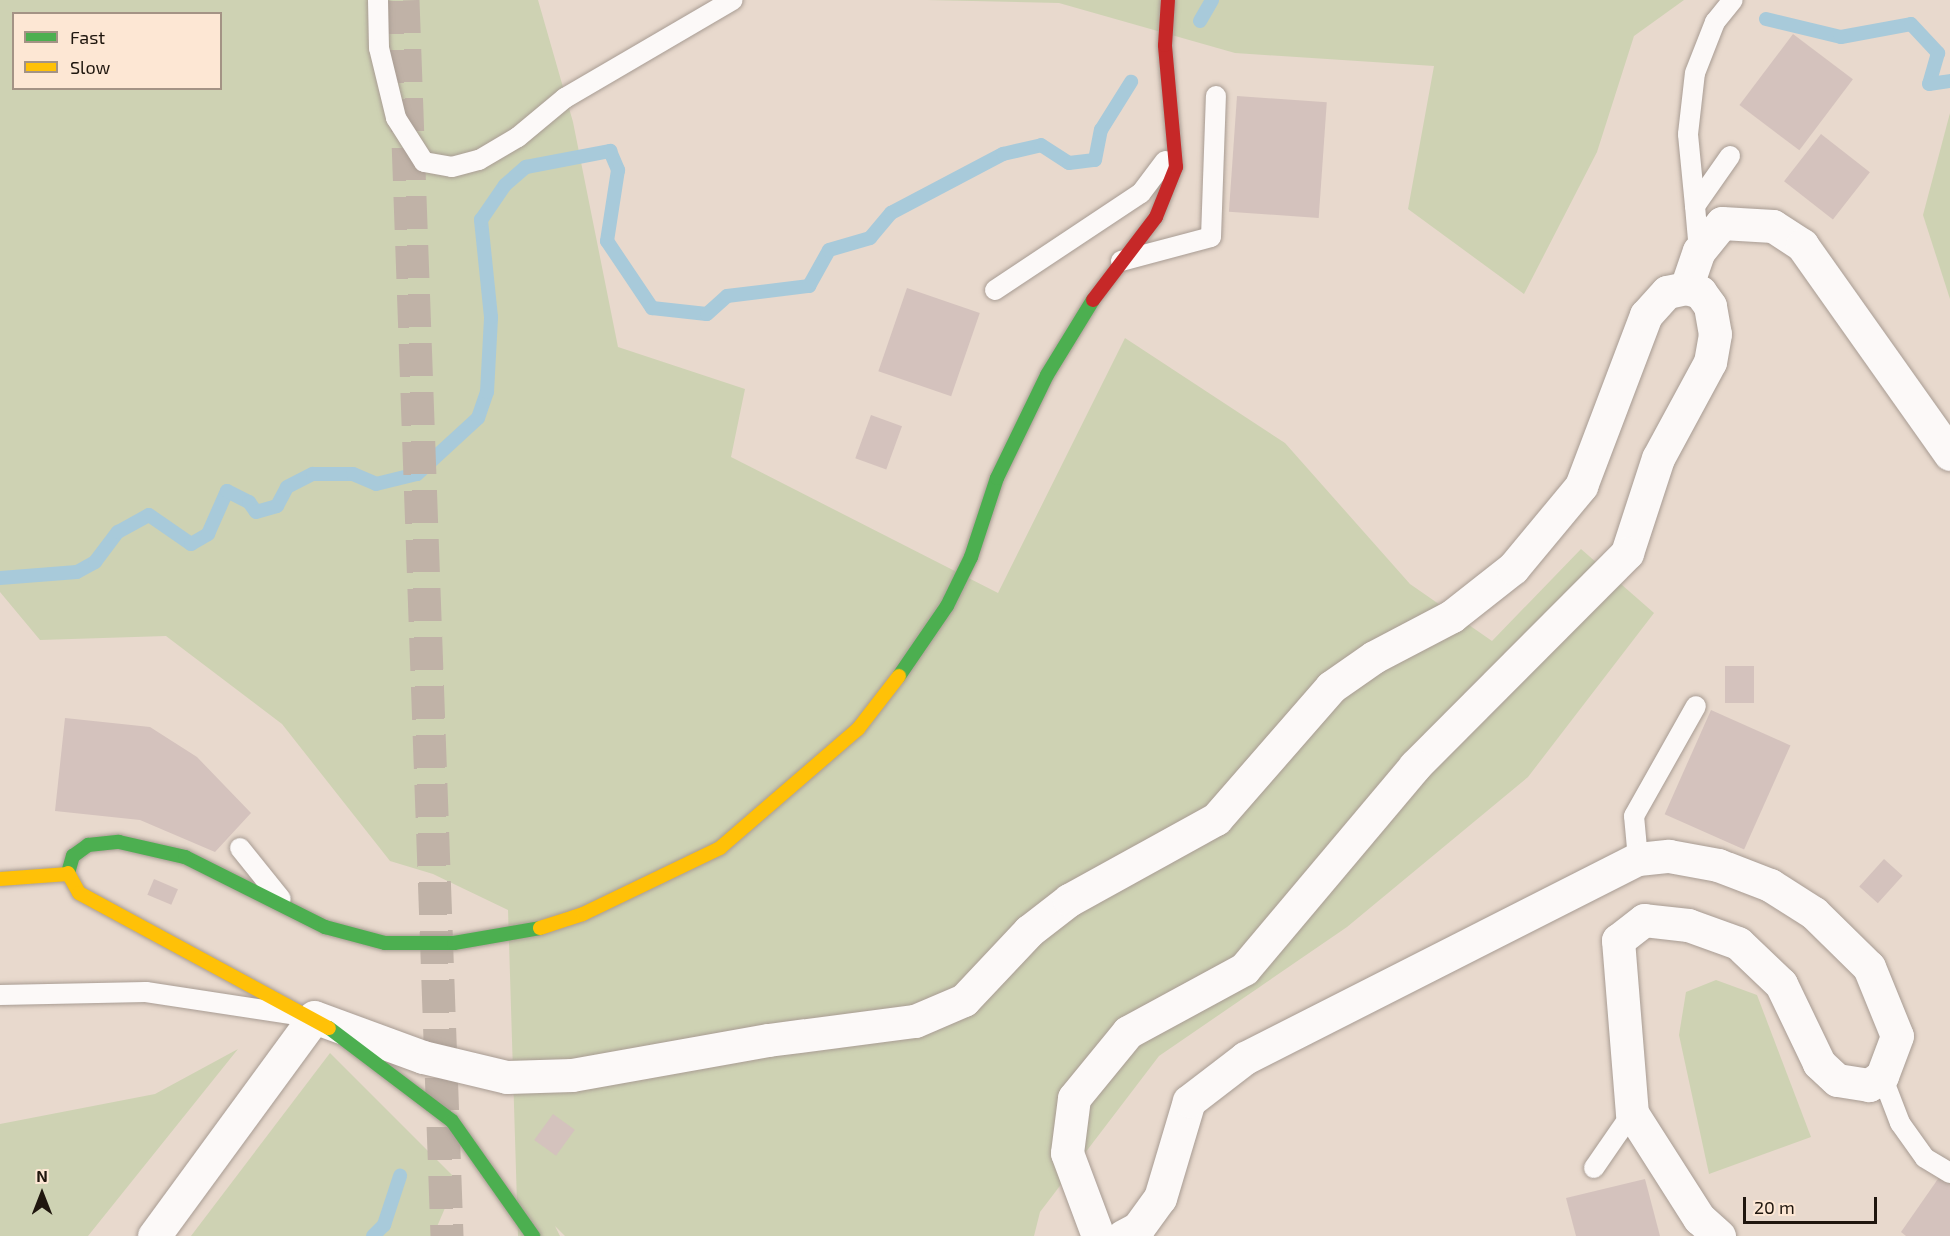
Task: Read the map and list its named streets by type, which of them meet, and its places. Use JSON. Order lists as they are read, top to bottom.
{
  "legend": ["Fast", "Slow"],
  "scale_bar": "20 m",
  "north": "top"
}
